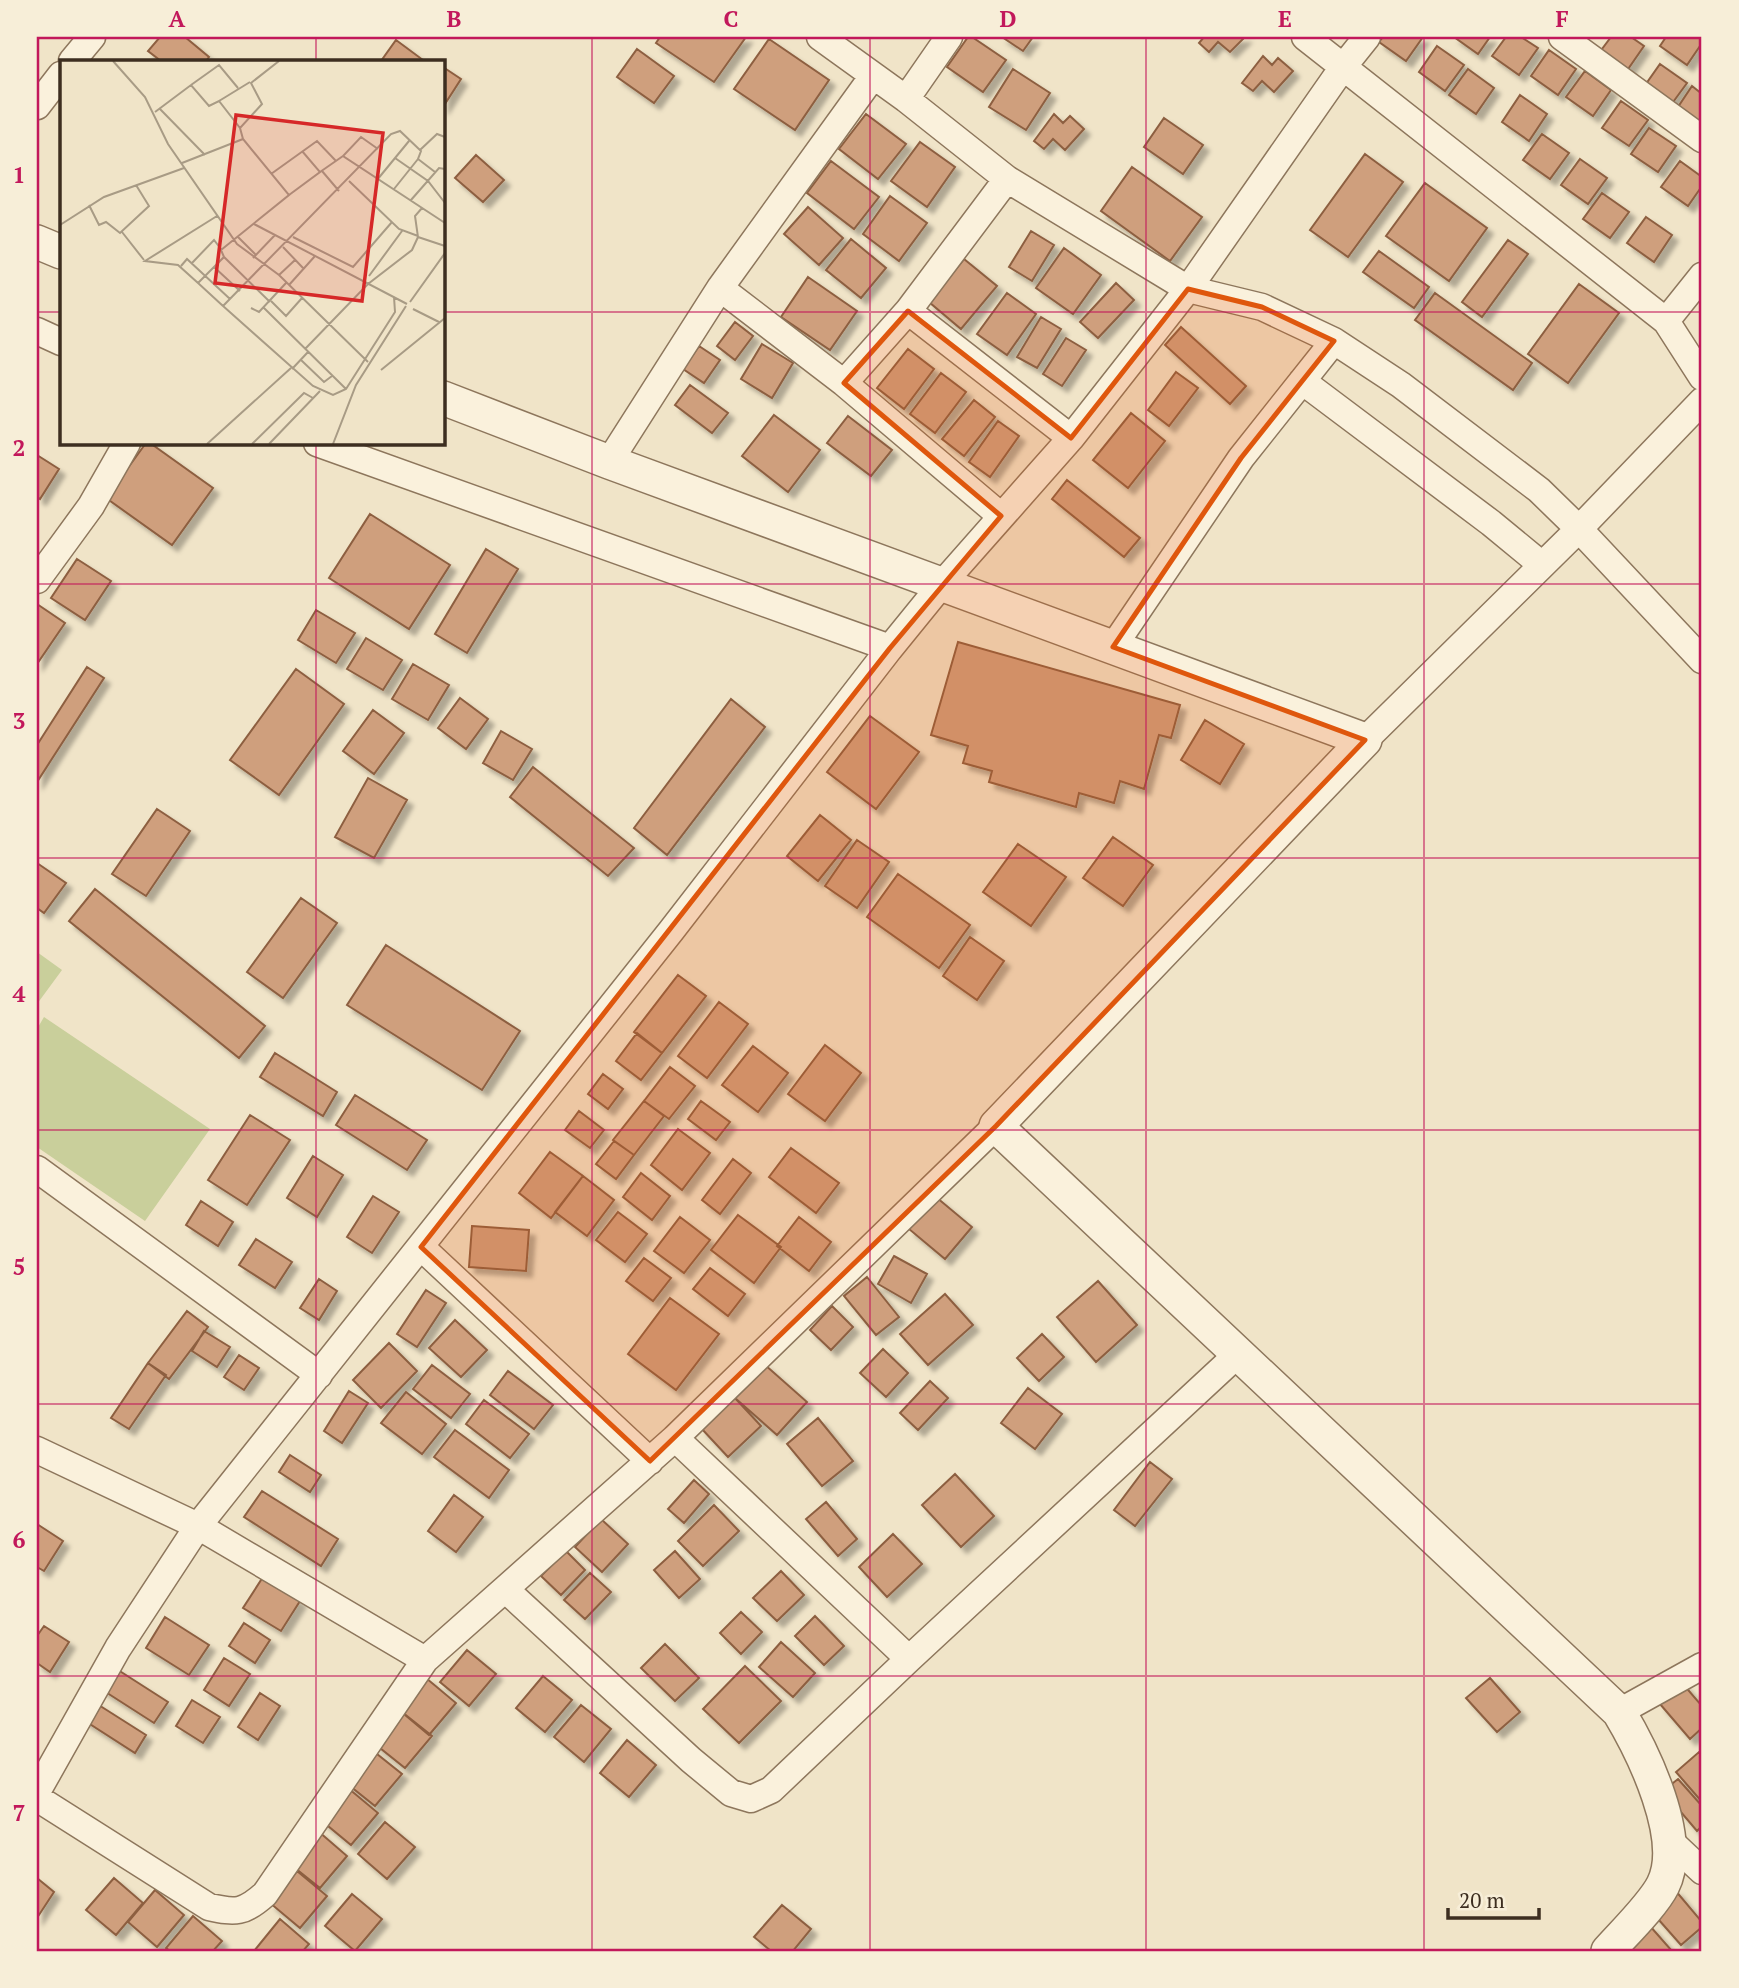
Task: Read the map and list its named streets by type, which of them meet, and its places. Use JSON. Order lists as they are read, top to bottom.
{
  "scale_bar": "20 m",
  "grid": {
    "columns": [
      "A",
      "B",
      "C",
      "D",
      "E",
      "F"
    ],
    "rows": [
      "1",
      "2",
      "3",
      "4",
      "5",
      "6",
      "7"
    ]
  }
}
